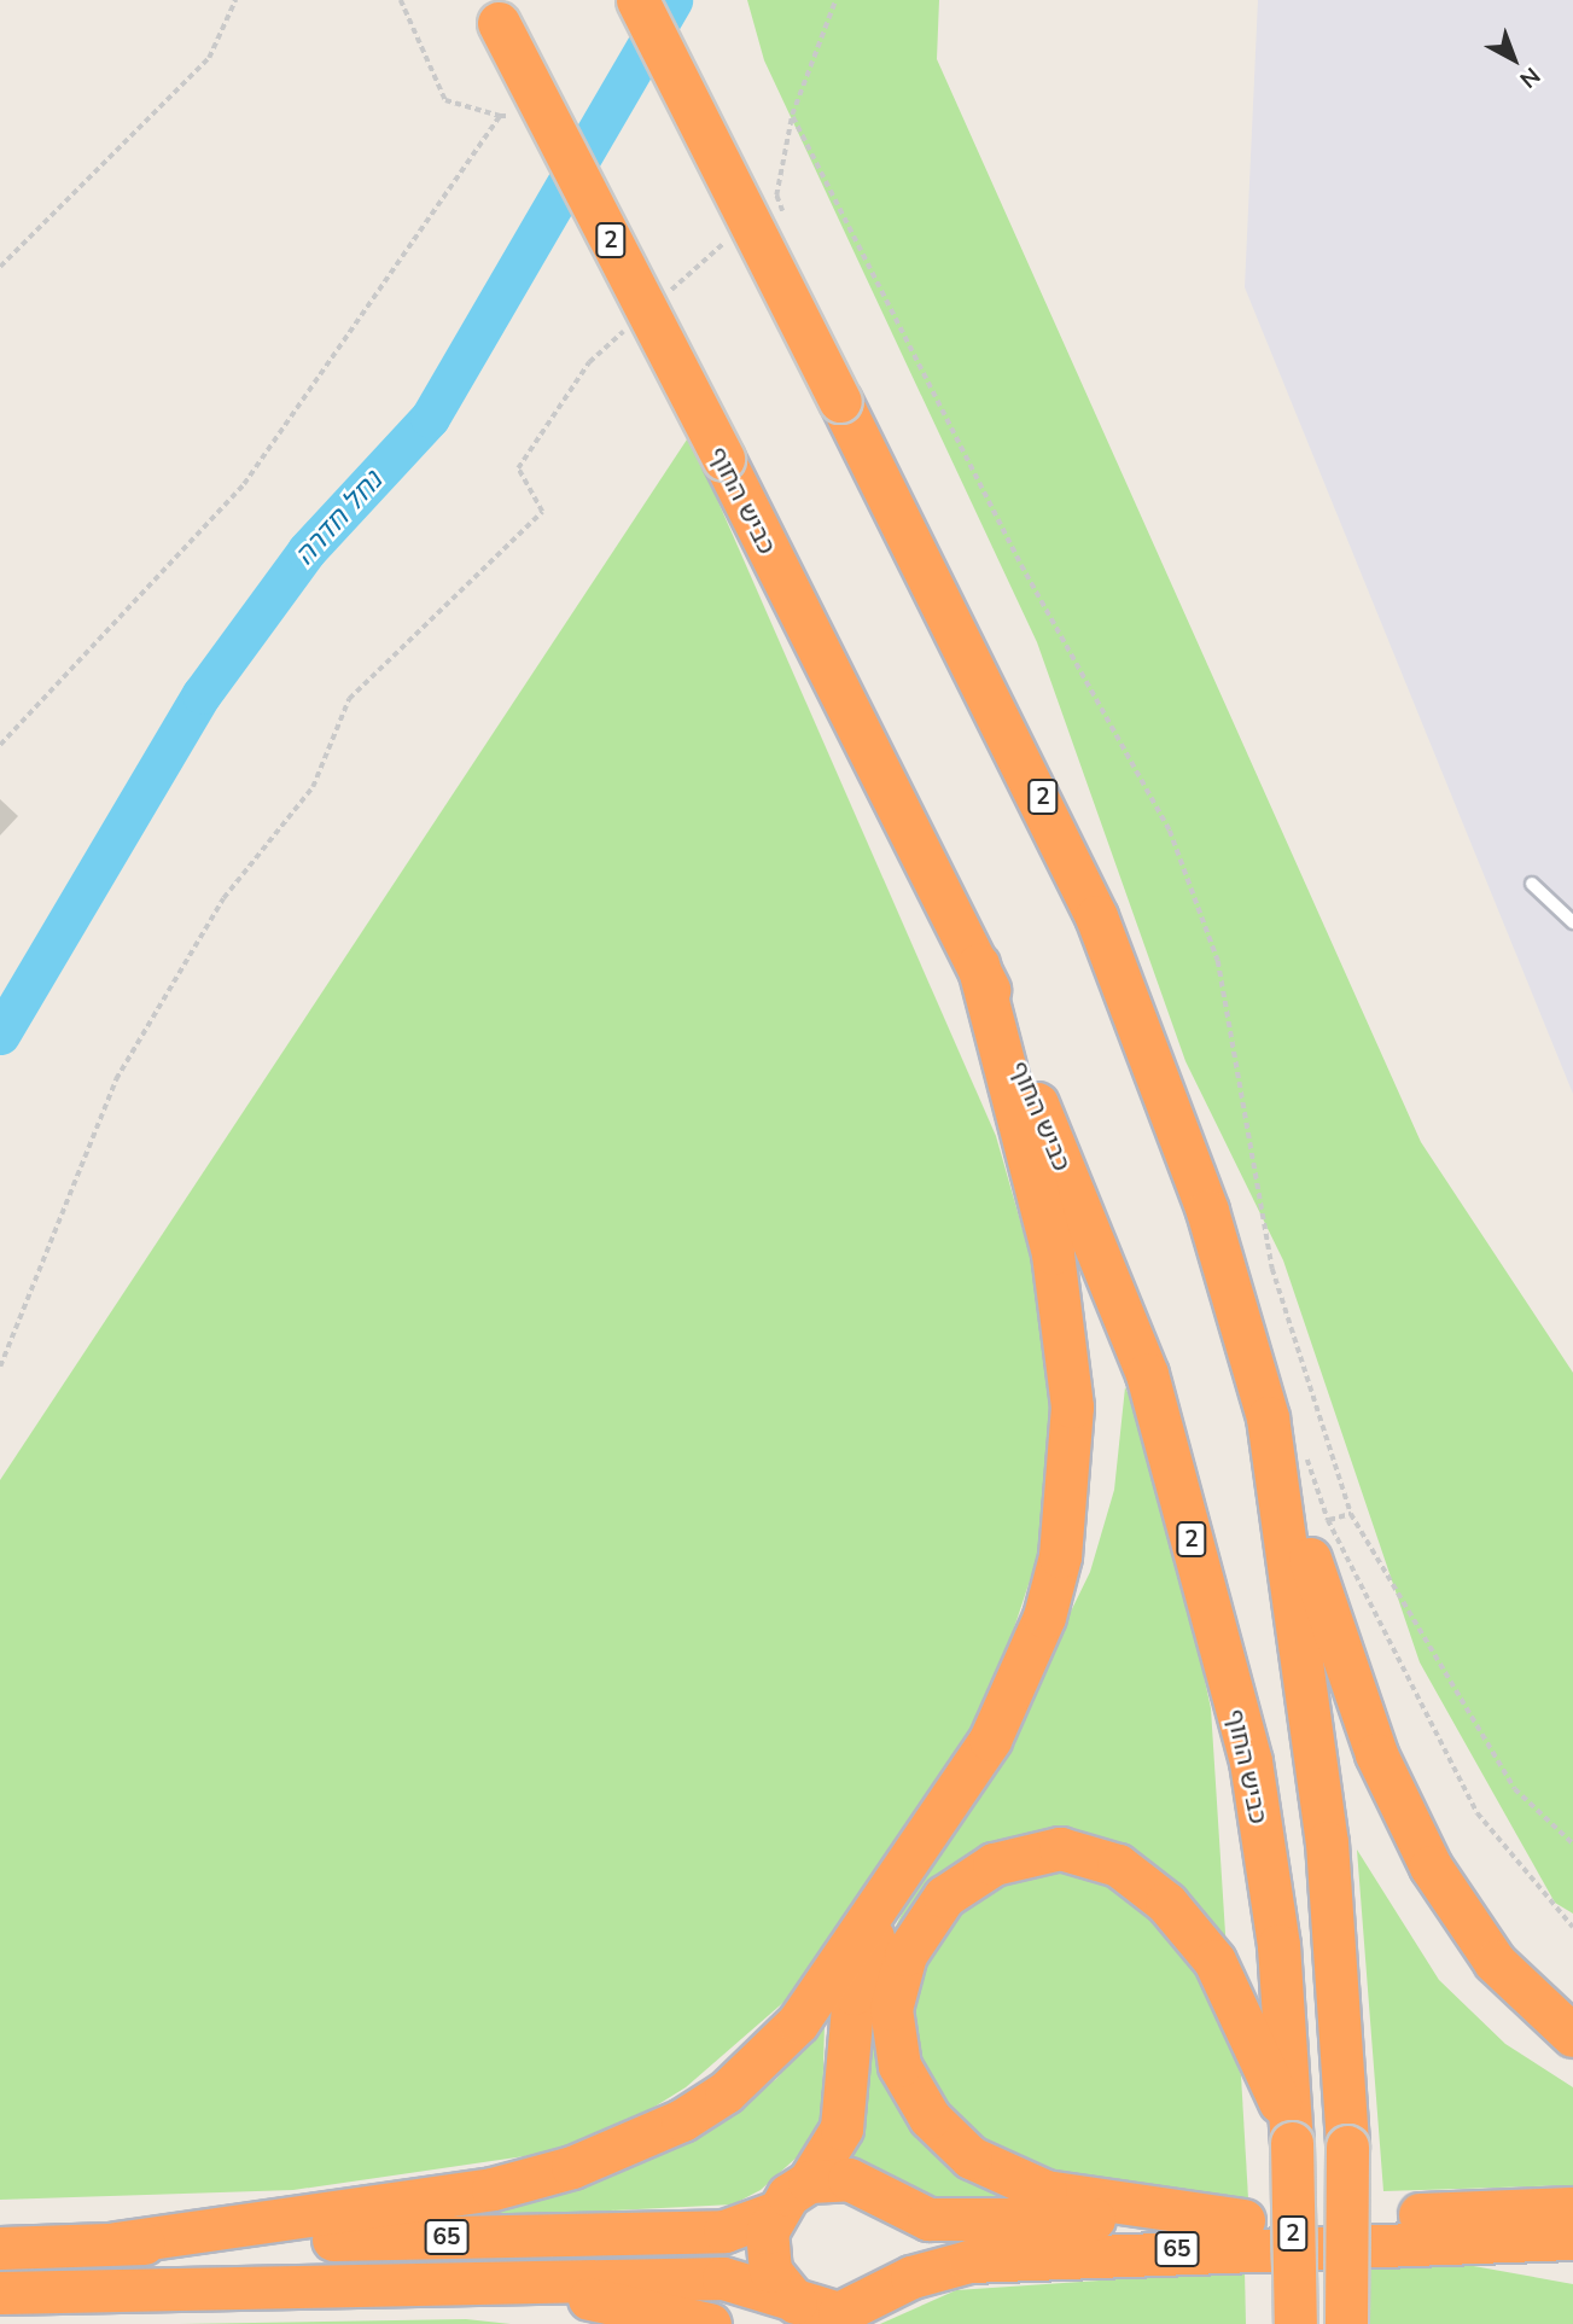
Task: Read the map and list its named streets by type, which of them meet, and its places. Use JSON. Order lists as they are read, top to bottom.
{
  "streets": {
    "highway": ["2", "כביש החוף", "65"]
  },
  "water": ["נחל חדרה"],
  "north": "bottom right"
}
